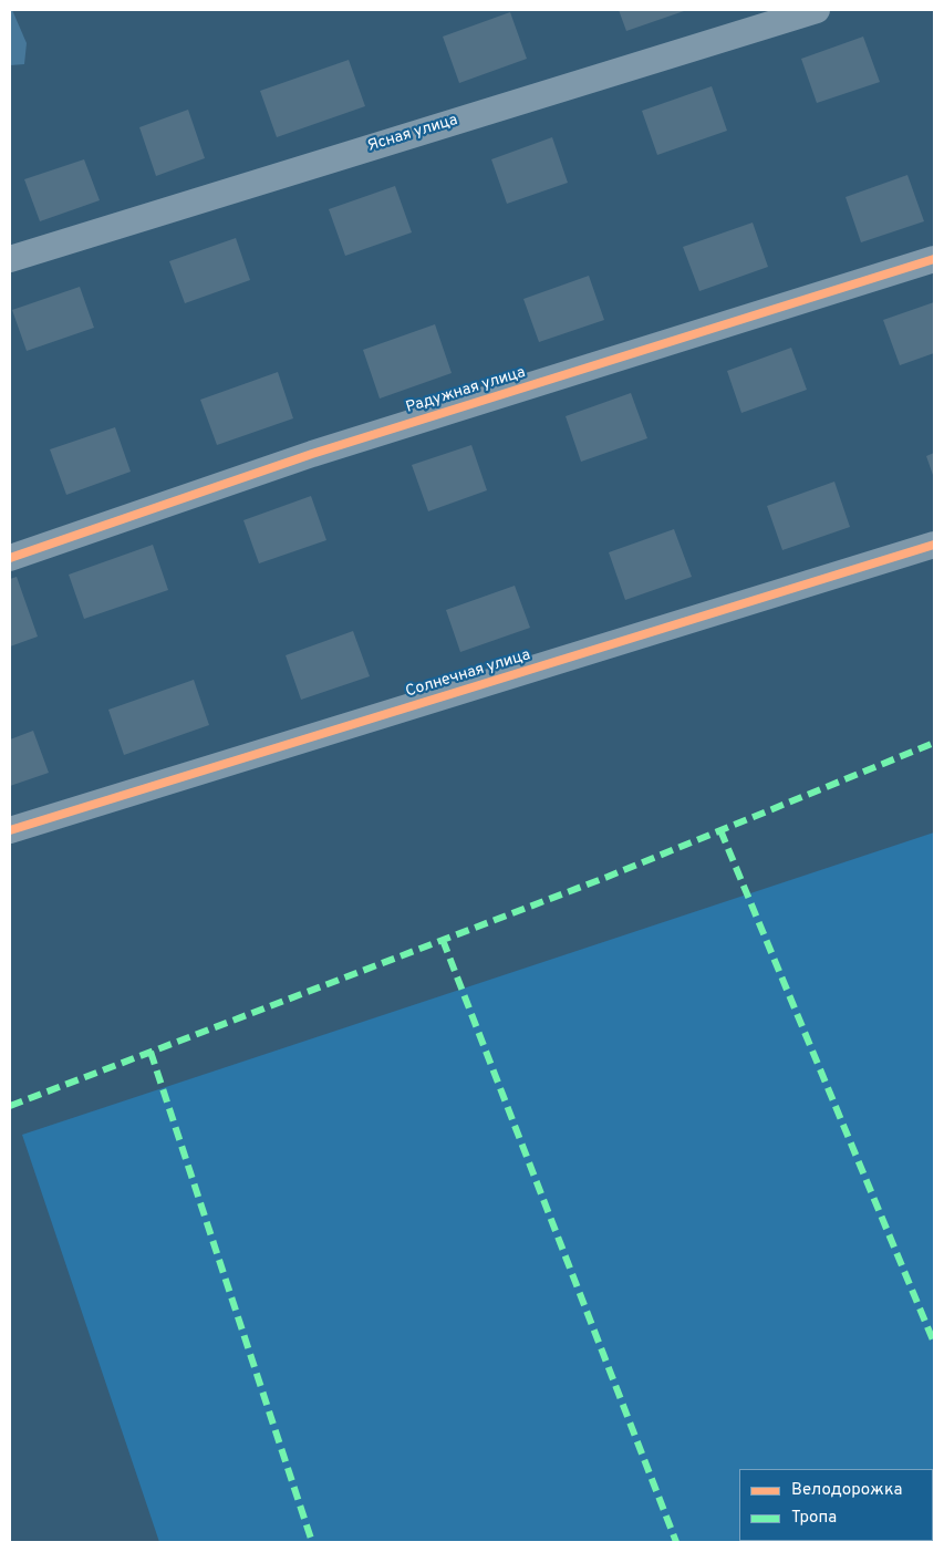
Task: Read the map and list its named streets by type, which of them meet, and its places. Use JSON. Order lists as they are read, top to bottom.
{
  "streets": {
    "street": ["Ясная улица", "Радужная улица", "Солнечная улица"]
  },
  "legend": ["Велодорожка", "Тропа"]
}
